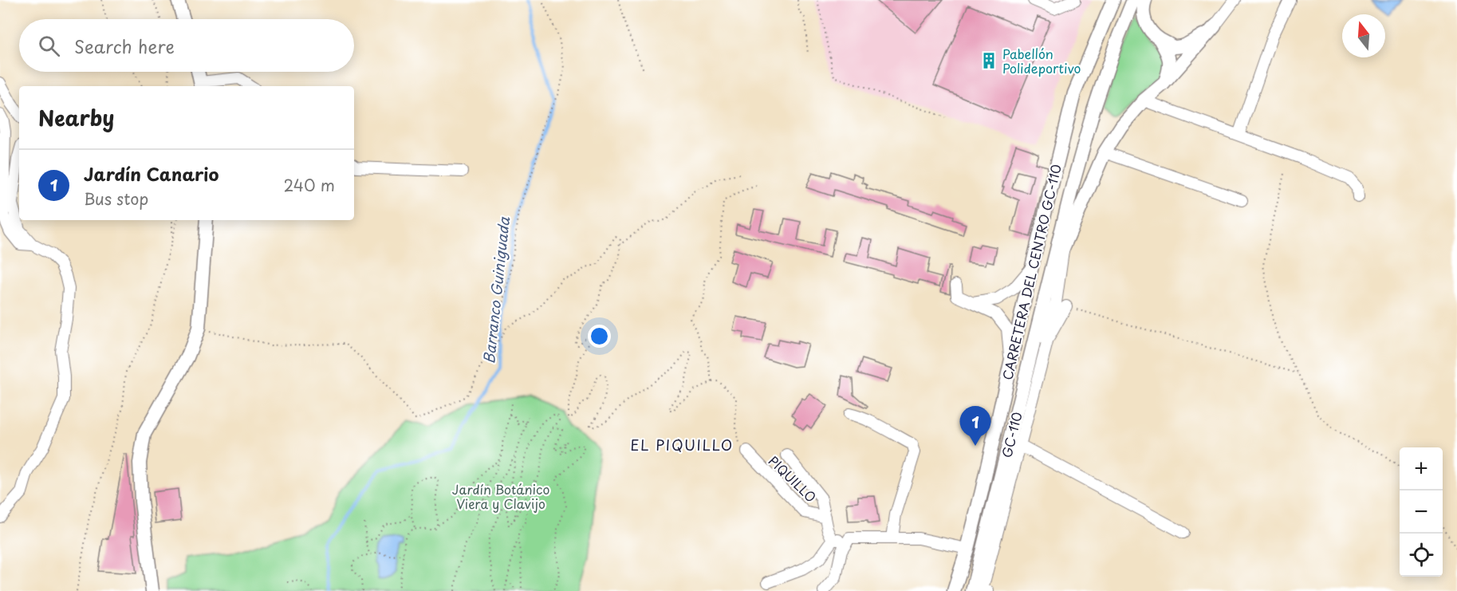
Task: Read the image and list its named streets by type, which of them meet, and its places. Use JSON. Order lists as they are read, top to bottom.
{
  "streets": {
    "main road": ["CARRETERA DEL CENTRO GC-110", "GC-110"],
    "street": ["PIQUILLO"]
  },
  "crossings": [
    ["CARRETERA DEL CENTRO GC-110", "GC-110"]
  ],
  "districts": ["EL PIQUILLO"],
  "water": ["Barranco Guiniguada"],
  "parks": ["Jardín Botánico Viera y Clavijo"],
  "places": {
    "building": ["Pabellón Polideportivo"]
  },
  "north": "top",
  "page": {
    "search": "Search here",
    "heading": "Nearby",
    "list": [
      {
        "mark": "1",
        "name": "Jardín Canario",
        "note": "Bus stop",
        "value": "240 m"
      }
    ],
    "pins": "1",
    "map_buttons": ["+", "−"]
  }
}
